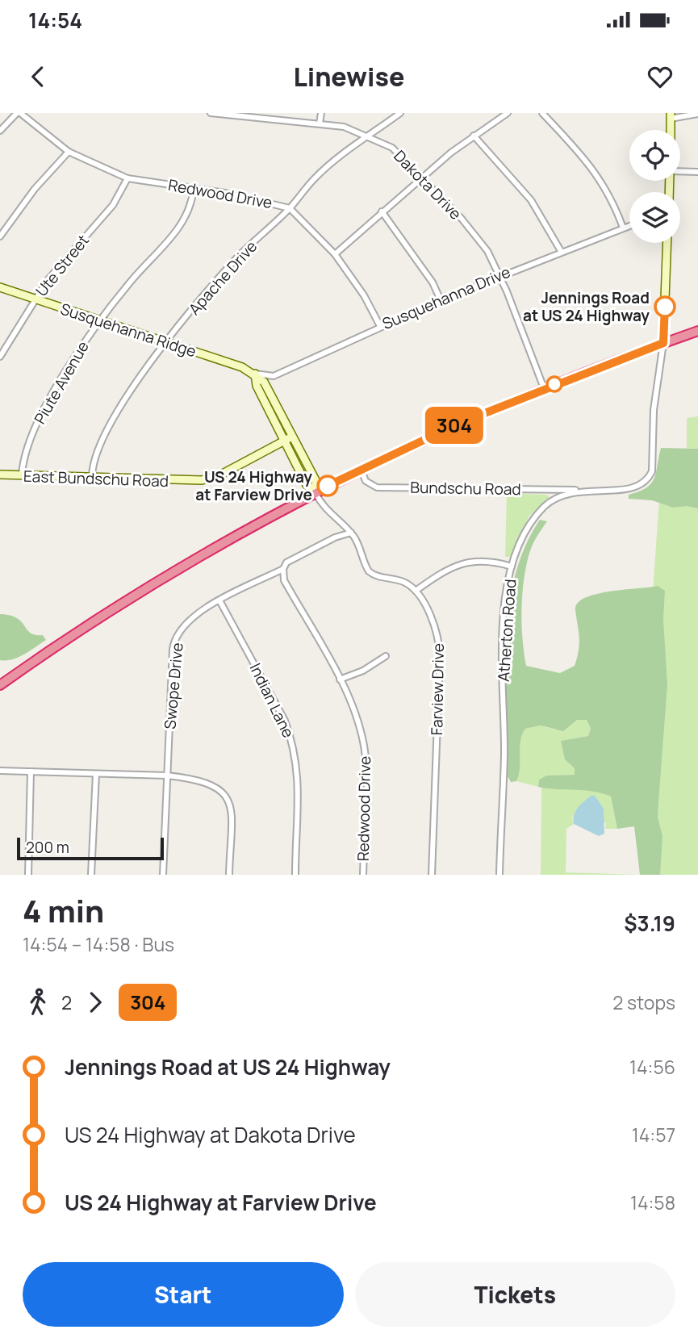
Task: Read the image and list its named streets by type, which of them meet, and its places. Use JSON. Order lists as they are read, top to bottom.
{
  "streets": {
    "street": [
      "Dakota Drive",
      "Redwood Drive",
      "Ute Street",
      "Apache Drive",
      "Susquehanna Drive",
      "Susquehanna Ridge",
      "Piute Avenue",
      "East Bundschu Road",
      "Bundschu Road",
      "Atherton Road",
      "Swope Drive",
      "Farview Drive",
      "Indian Lane"
    ]
  },
  "crossings": [
    ["Dakota Drive", "Apache Drive"],
    ["Dakota Drive", "Susquehanna Drive"],
    ["Redwood Drive", "Ute Street"],
    ["Redwood Drive", "Apache Drive"],
    ["Redwood Drive", "Susquehanna Drive"],
    ["Redwood Drive", "Piute Avenue"],
    ["Redwood Drive", "Swope Drive"],
    ["Ute Street", "Susquehanna Ridge"],
    ["Apache Drive", "Susquehanna Ridge"],
    ["Apache Drive", "East Bundschu Road"],
    ["Susquehanna Drive", "Susquehanna Ridge"],
    ["Susquehanna Ridge", "Piute Avenue"],
    ["Piute Avenue", "East Bundschu Road"],
    ["Bundschu Road", "Atherton Road"],
    ["Swope Drive", "Indian Lane"]
  ],
  "places": ["Jennings Road at US 24 Highway", "US 24 Highway at Farview Drive"],
  "lines": ["bus line 304"],
  "scale_bar": "200 m",
  "page": {
    "status": "14:54",
    "header": "Linewise",
    "on_map": "304",
    "scale": "200 m",
    "heading": ["4 min", "14:54 – 14:58 · Bus", "$3.19"],
    "legs": ["2", "304", "2 stops"],
    "list": [
      {
        "name": "Jennings Road at US 24 Highway",
        "value": "14:56"
      },
      {
        "name": "US 24 Highway at Dakota Drive",
        "value": "14:57"
      },
      {
        "name": "US 24 Highway at Farview Drive",
        "value": "14:58"
      }
    ],
    "buttons": ["Start", "Tickets"]
  }
}
